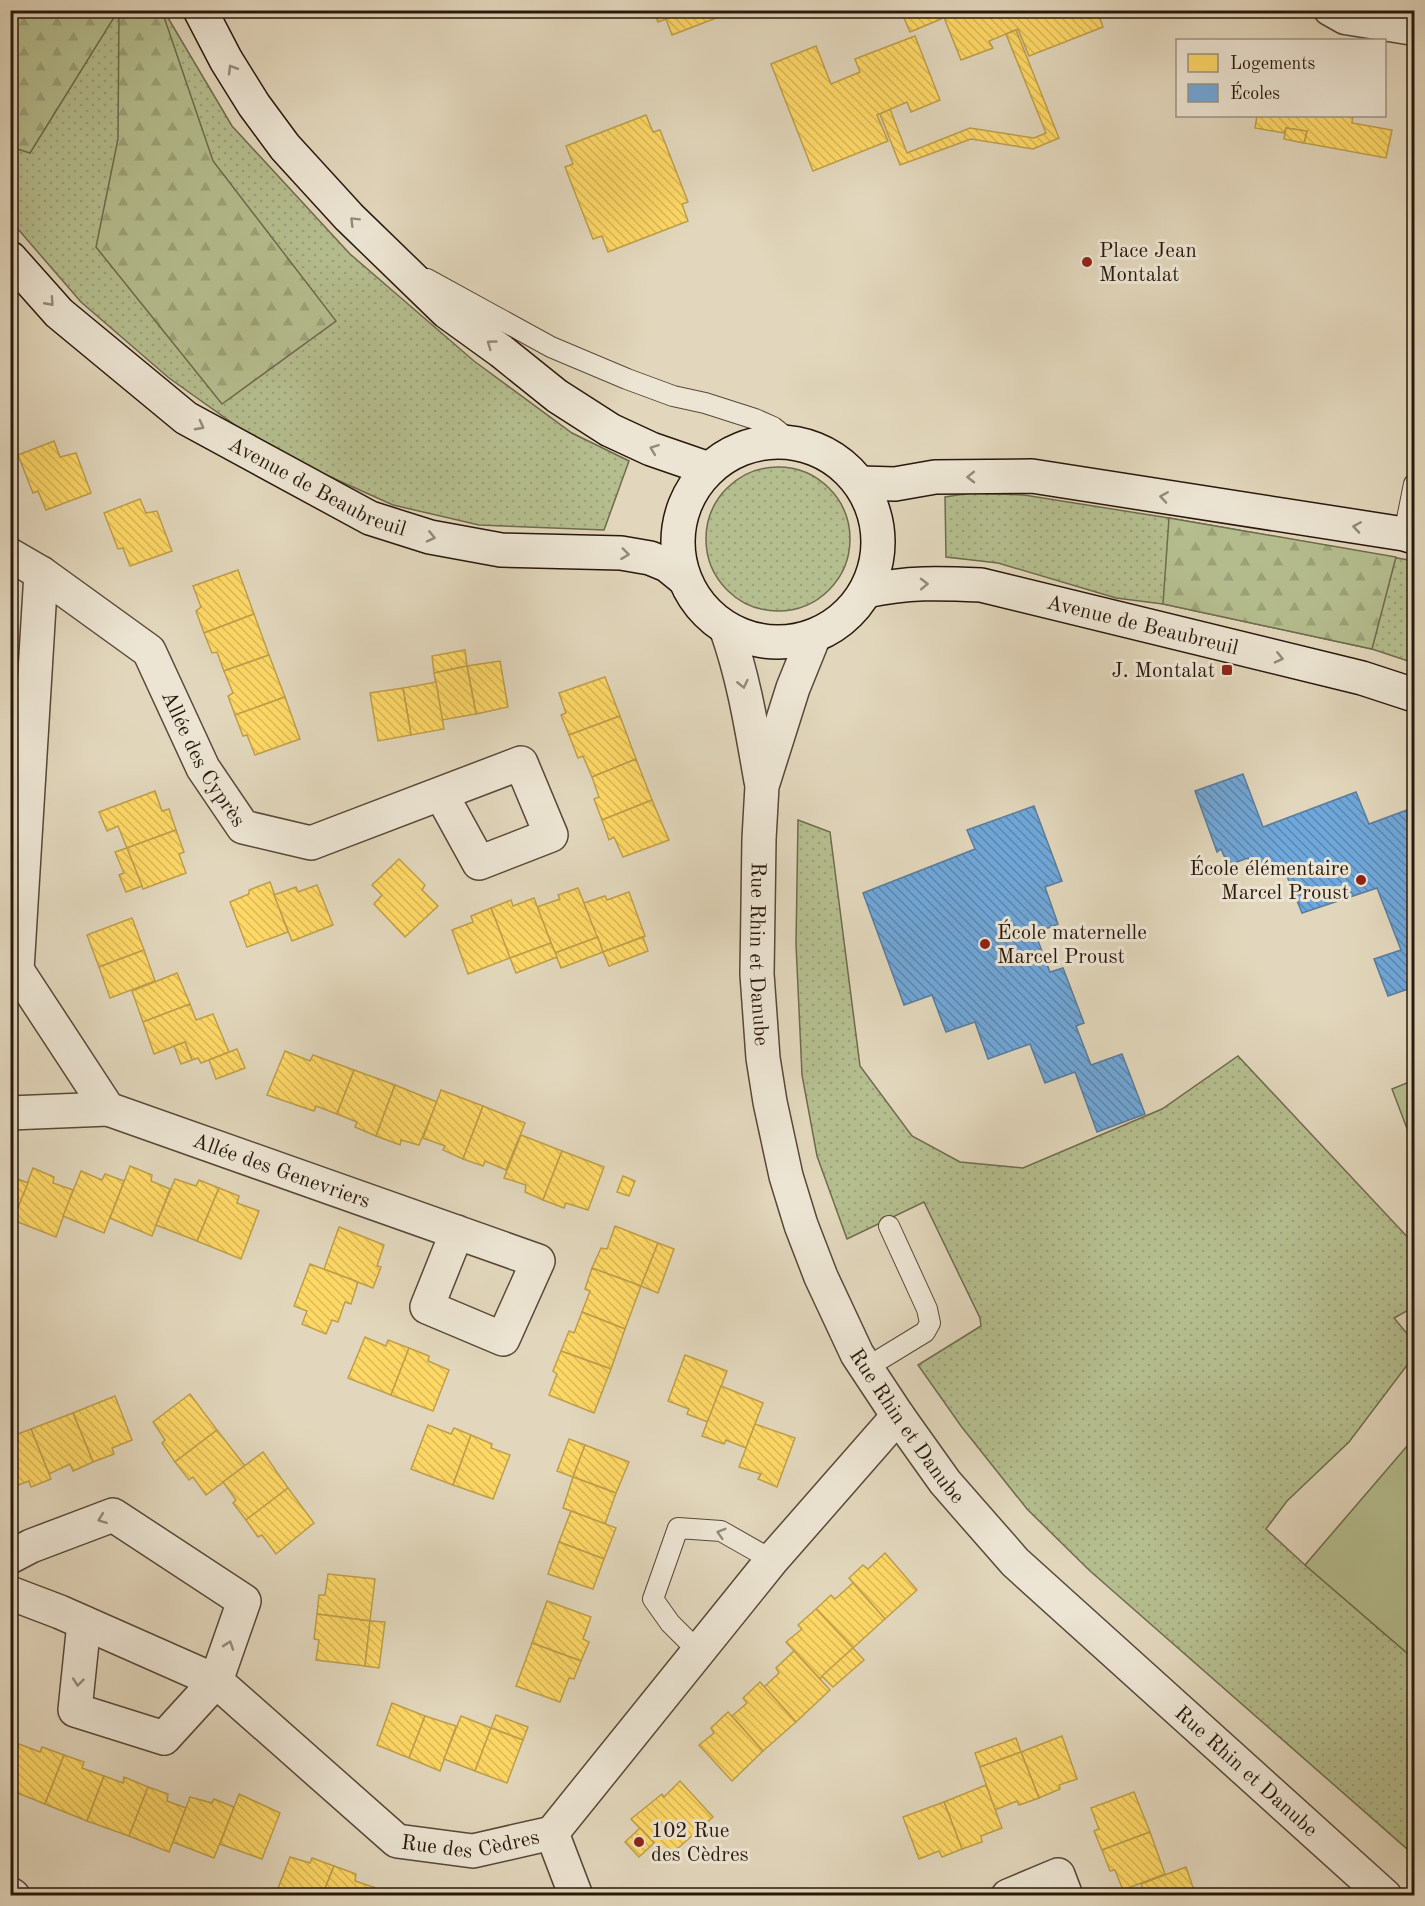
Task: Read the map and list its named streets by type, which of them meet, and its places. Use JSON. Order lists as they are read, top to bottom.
{
  "streets": {
    "street": [
      "Avenue de Beaubreuil",
      "Allée des Cyprès",
      "Rue Rhin et Danube",
      "Allée des Genevriers",
      "Rue des Cèdres"
    ]
  },
  "crossings": [
    ["Avenue de Beaubreuil", "Rue Rhin et Danube"],
    ["Rue Rhin et Danube", "Rue des Cèdres"]
  ],
  "places": {
    "other": [
      "Place Jean Montalat",
      "École élémentaire Marcel Proust",
      "École maternelle Marcel Proust",
      "102 Rue des Cèdres"
    ],
    "transit": ["J. Montalat"]
  },
  "legend": ["Logements", "Écoles"]
}
